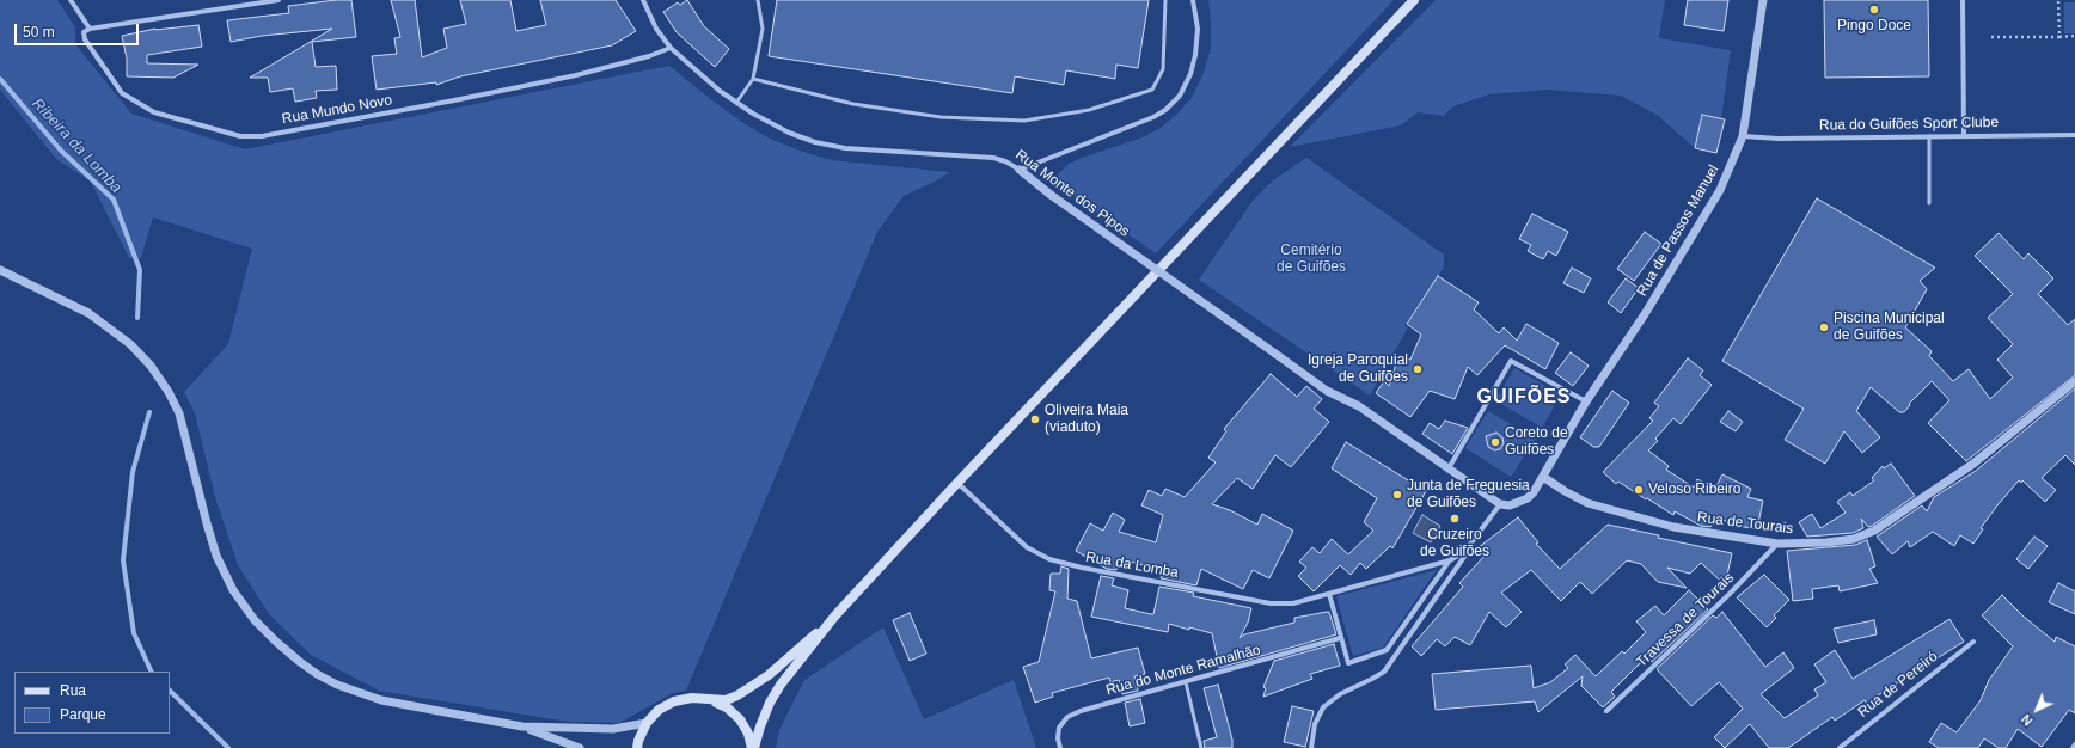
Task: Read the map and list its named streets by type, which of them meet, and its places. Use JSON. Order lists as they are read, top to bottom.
{
  "streets": {
    "street": [
      "Rua Mundo Novo",
      "Rua do Guifões Sport Clube",
      "Rua Monte dos Pipos",
      "Rua de Passos Manuel",
      "Rua de Tourais",
      "Rua da Lomba",
      "Travessa de Tourais",
      "Rua do Monte Ramalhão",
      "Rua de Pereiró"
    ]
  },
  "crossings": [
    ["Rua Mundo Novo", "Rua Monte dos Pipos"],
    ["Rua do Guifões Sport Clube", "Rua de Passos Manuel"],
    ["Rua Monte dos Pipos", "Rua de Passos Manuel"],
    ["Rua de Passos Manuel", "Rua de Tourais"],
    ["Rua de Tourais", "Travessa de Tourais"]
  ],
  "districts": ["GUIFÕES"],
  "water": ["Ribeira da Lomba"],
  "parks": ["Cemitério de Guifões"],
  "places": [
    "Pingo Doce",
    "Piscina Municipal de Guifões",
    "Igreja Paroquial de Guifões",
    "Oliveira Maia (viaduto)",
    "Coreto de Guifões",
    "Veloso Ribeiro",
    "Junta de Freguesia de Guifões",
    "Cruzeiro de Guifões"
  ],
  "legend": ["Rua", "Parque"],
  "scale_bar": "50 m",
  "north": "bottom left"
}
